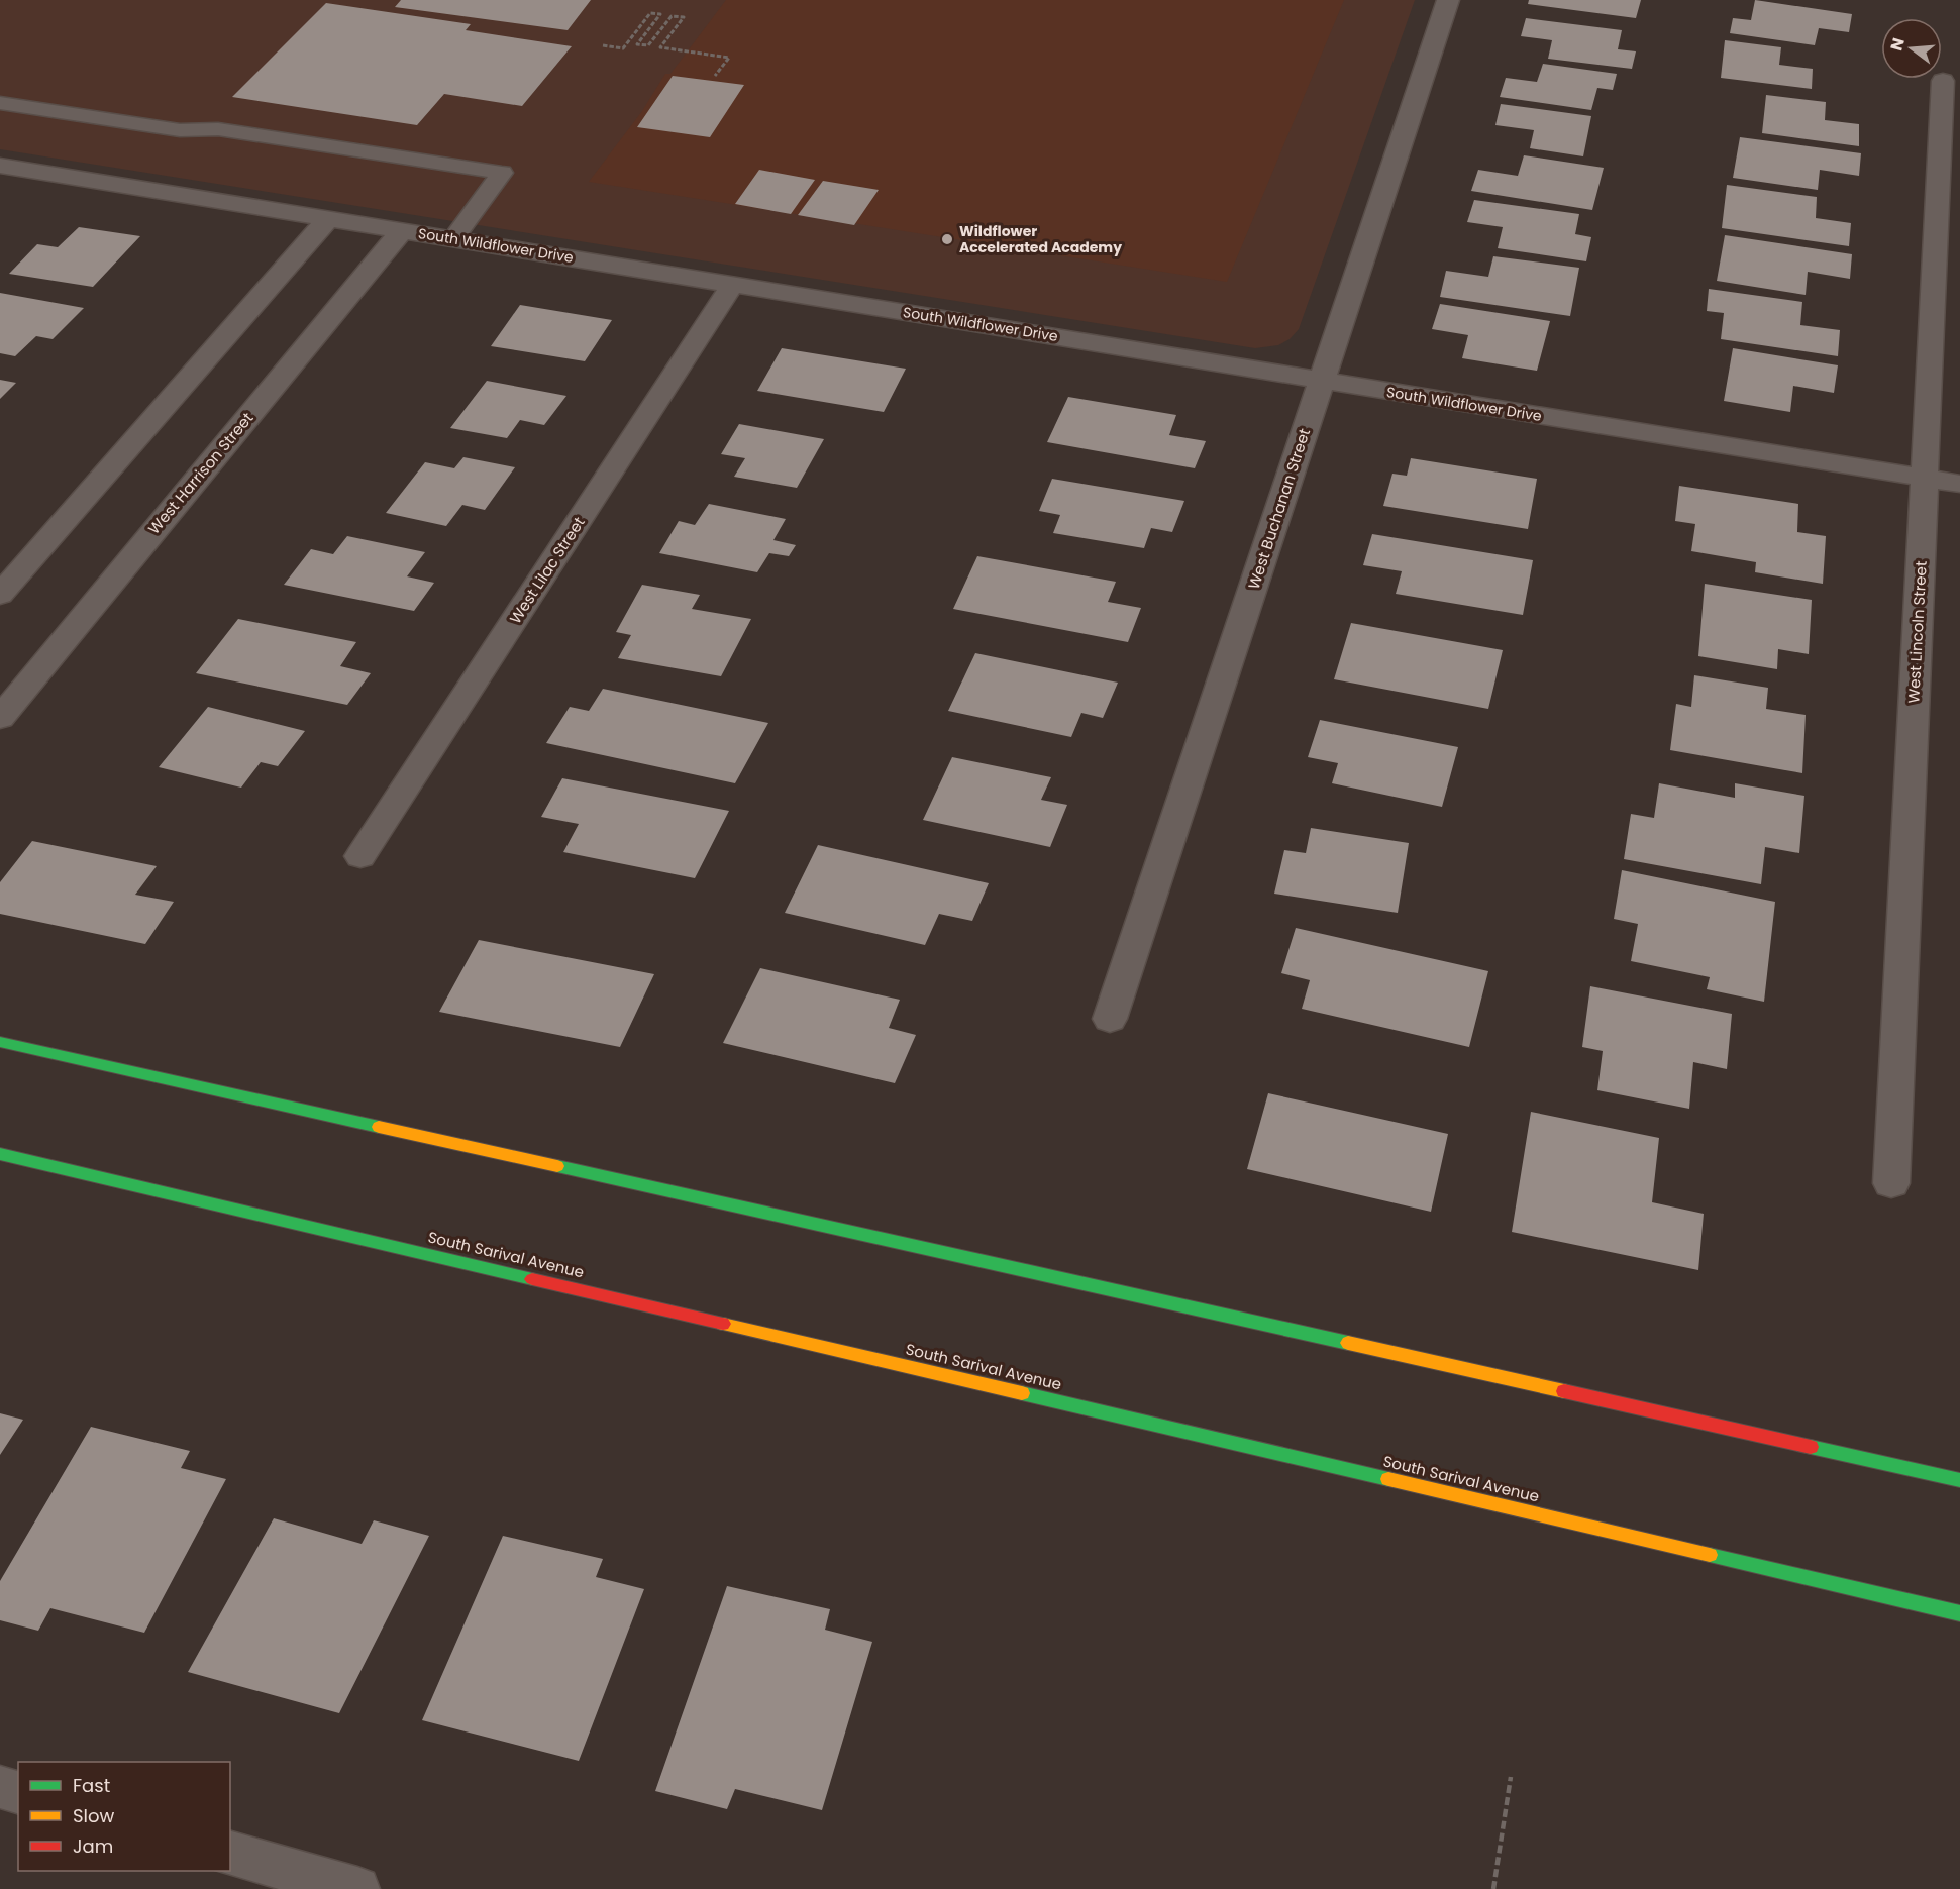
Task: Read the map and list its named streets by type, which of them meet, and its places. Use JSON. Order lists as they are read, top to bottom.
{
  "streets": {
    "main road": ["South Sarival Avenue"],
    "street": [
      "South Wildflower Drive",
      "West Harrison Street",
      "West Buchanan Street",
      "West Lilac Street",
      "West Lincoln Street"
    ]
  },
  "crossings": [
    ["South Wildflower Drive", "West Harrison Street"],
    ["South Wildflower Drive", "West Buchanan Street"],
    ["South Wildflower Drive", "West Lilac Street"],
    ["South Wildflower Drive", "West Lincoln Street"]
  ],
  "places": ["Wildflower Accelerated Academy"],
  "legend": ["Fast", "Slow", "Jam"],
  "north": "left"
}
